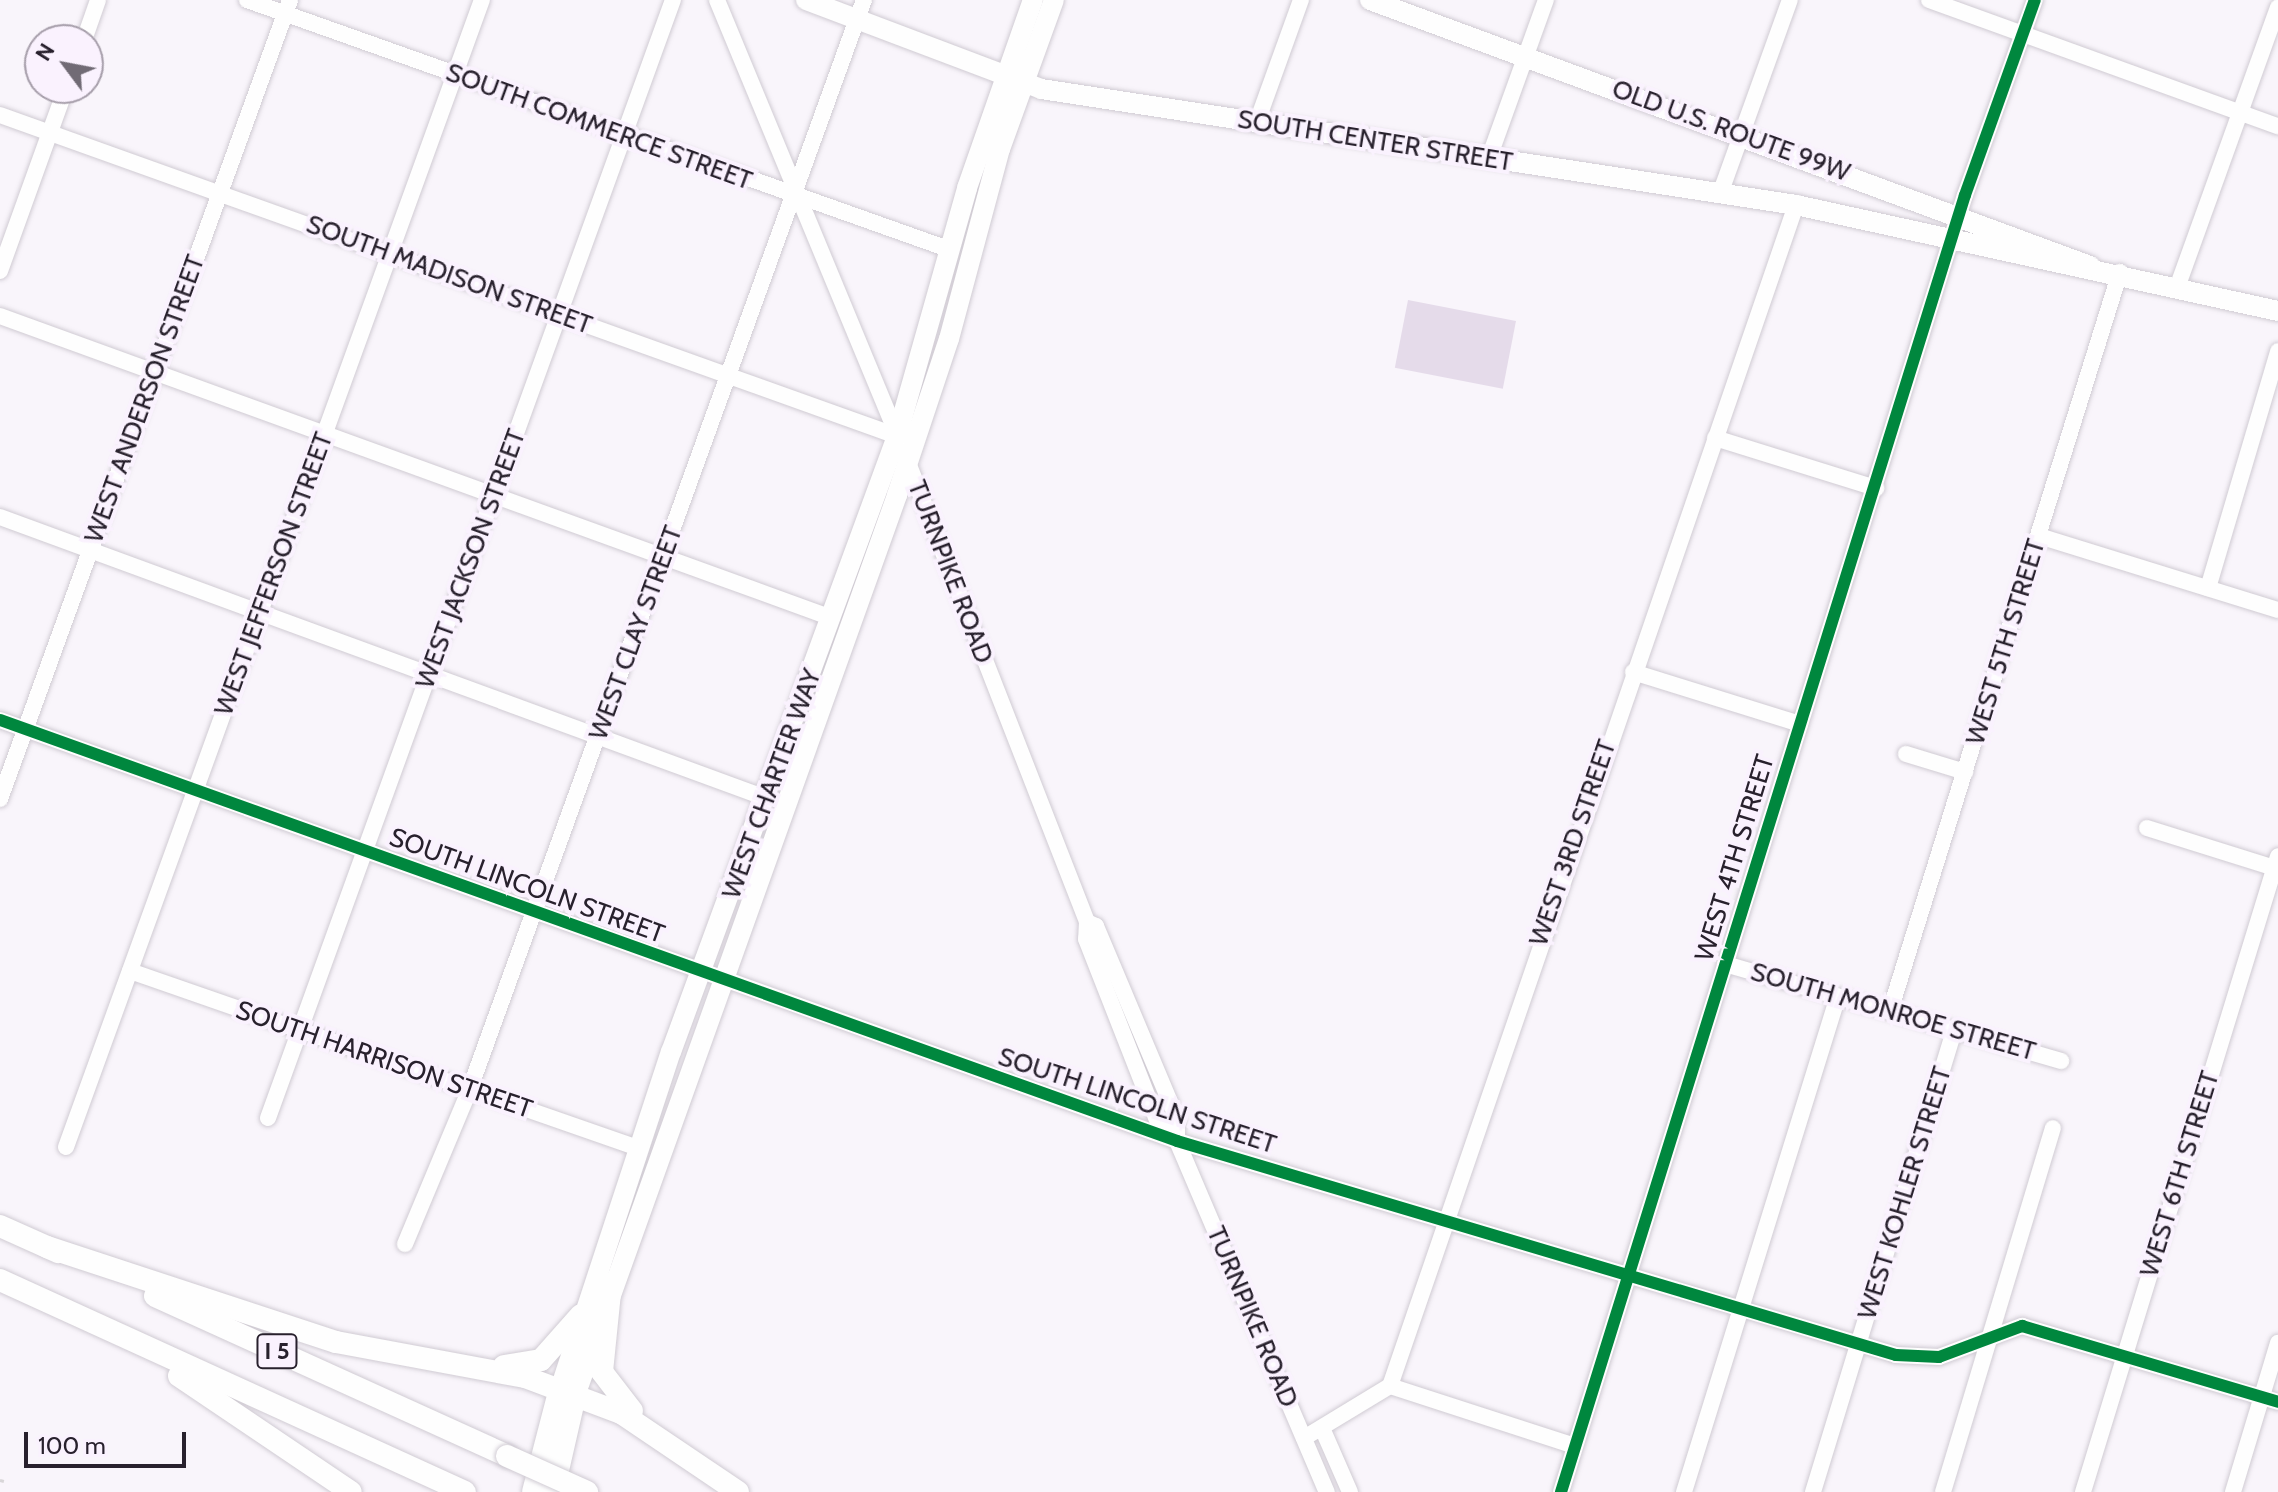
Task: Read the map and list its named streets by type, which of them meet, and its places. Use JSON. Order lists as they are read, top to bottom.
{
  "streets": {
    "highway": ["WEST CHARTER WAY", "I 5"],
    "main road": ["OLD U.S. ROUTE 99W", "SOUTH CENTER STREET"],
    "street": [
      "SOUTH COMMERCE STREET",
      "SOUTH MADISON STREET",
      "WEST ANDERSON STREET",
      "WEST JACKSON STREET",
      "TURNPIKE ROAD",
      "WEST JEFFERSON STREET",
      "WEST CLAY STREET",
      "WEST 5TH STREET",
      "WEST 3RD STREET",
      "WEST 4TH STREET",
      "SOUTH LINCOLN STREET",
      "SOUTH MONROE STREET",
      "SOUTH HARRISON STREET",
      "WEST 6TH STREET",
      "WEST KOHLER STREET"
    ]
  },
  "crossings": [
    ["SOUTH COMMERCE STREET", "WEST ANDERSON STREET"],
    ["SOUTH COMMERCE STREET", "WEST JACKSON STREET"],
    ["SOUTH COMMERCE STREET", "TURNPIKE ROAD"],
    ["SOUTH COMMERCE STREET", "WEST JEFFERSON STREET"],
    ["SOUTH COMMERCE STREET", "WEST CLAY STREET"],
    ["SOUTH COMMERCE STREET", "WEST CHARTER WAY"],
    ["OLD U.S. ROUTE 99W", "SOUTH CENTER STREET"],
    ["OLD U.S. ROUTE 99W", "WEST 5TH STREET"],
    ["OLD U.S. ROUTE 99W", "WEST 4TH STREET"],
    ["SOUTH CENTER STREET", "WEST CLAY STREET"],
    ["SOUTH CENTER STREET", "WEST CHARTER WAY"],
    ["SOUTH CENTER STREET", "WEST 3RD STREET"],
    ["SOUTH CENTER STREET", "WEST 4TH STREET"],
    ["SOUTH MADISON STREET", "WEST ANDERSON STREET"],
    ["SOUTH MADISON STREET", "WEST JACKSON STREET"],
    ["SOUTH MADISON STREET", "TURNPIKE ROAD"],
    ["SOUTH MADISON STREET", "WEST JEFFERSON STREET"],
    ["SOUTH MADISON STREET", "WEST CLAY STREET"],
    ["SOUTH MADISON STREET", "WEST CHARTER WAY"],
    ["WEST ANDERSON STREET", "SOUTH LINCOLN STREET"],
    ["WEST JACKSON STREET", "SOUTH LINCOLN STREET"],
    ["WEST JACKSON STREET", "SOUTH HARRISON STREET"],
    ["TURNPIKE ROAD", "WEST CLAY STREET"],
    ["TURNPIKE ROAD", "WEST CHARTER WAY"],
    ["TURNPIKE ROAD", "SOUTH LINCOLN STREET"],
    ["WEST JEFFERSON STREET", "SOUTH LINCOLN STREET"],
    ["WEST JEFFERSON STREET", "SOUTH HARRISON STREET"],
    ["WEST CLAY STREET", "SOUTH LINCOLN STREET"],
    ["WEST CLAY STREET", "SOUTH HARRISON STREET"],
    ["WEST 5TH STREET", "SOUTH MONROE STREET"],
    ["WEST CHARTER WAY", "SOUTH LINCOLN STREET"],
    ["WEST CHARTER WAY", "SOUTH HARRISON STREET"],
    ["WEST 3RD STREET", "SOUTH LINCOLN STREET"],
    ["WEST 4TH STREET", "SOUTH LINCOLN STREET"],
    ["WEST 4TH STREET", "SOUTH MONROE STREET"],
    ["SOUTH LINCOLN STREET", "WEST 6TH STREET"],
    ["SOUTH LINCOLN STREET", "WEST KOHLER STREET"],
    ["SOUTH MONROE STREET", "WEST KOHLER STREET"]
  ],
  "scale_bar": "100 m",
  "north": "top left"
}
